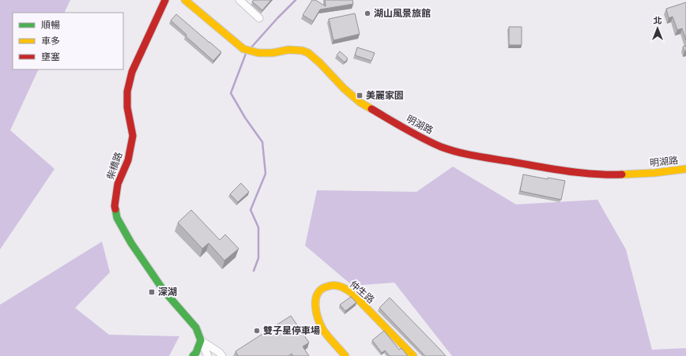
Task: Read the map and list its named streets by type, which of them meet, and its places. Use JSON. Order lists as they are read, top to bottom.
{
  "streets": {
    "street": ["明湖路", "柴橋路", "仲生路"]
  },
  "places": {
    "other": ["湖山風景旅館", "雙子星停車場"],
    "transit": ["美麗家園", "深湖"]
  },
  "legend": ["順暢", "車多", "壅塞"],
  "north": "top"
}
